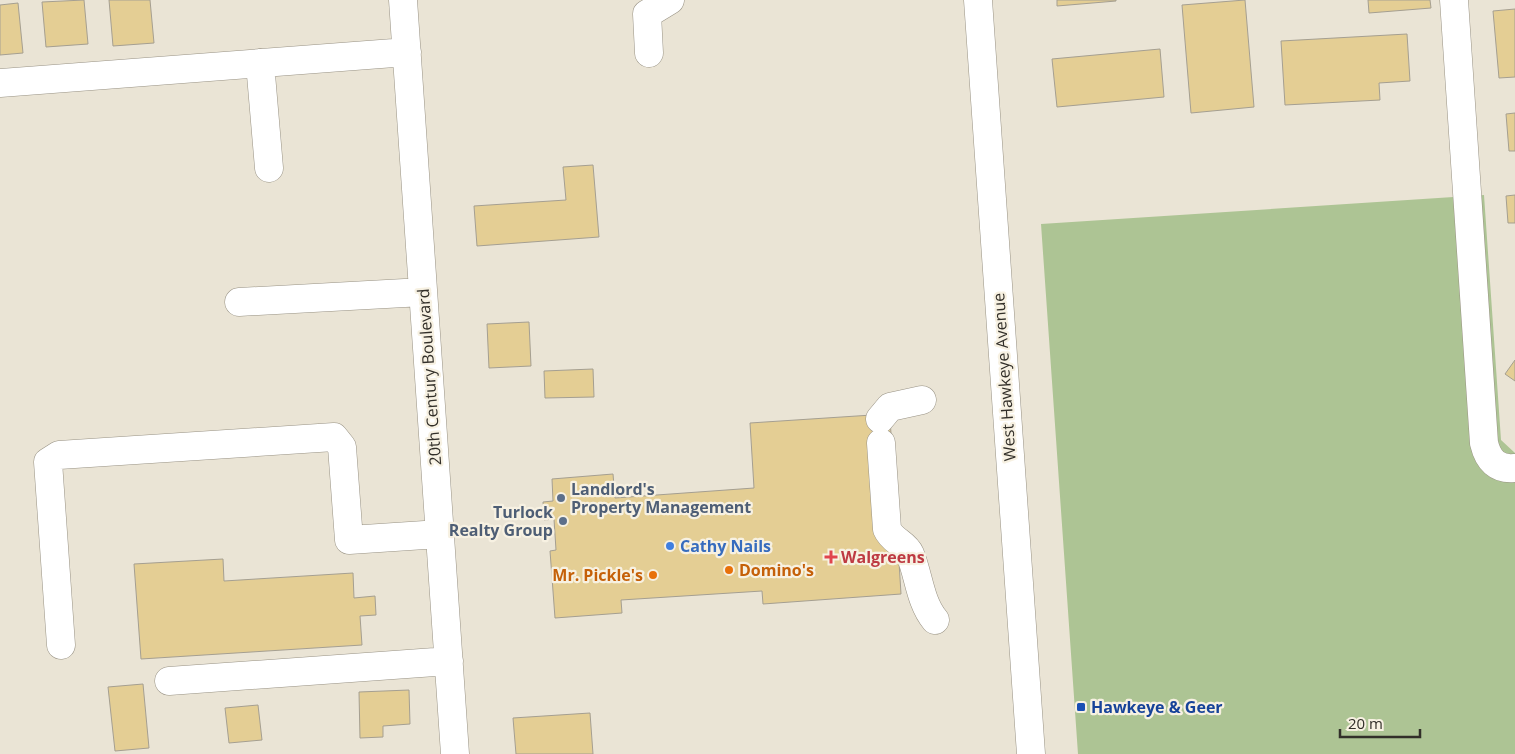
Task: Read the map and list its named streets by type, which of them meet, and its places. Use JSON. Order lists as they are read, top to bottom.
{
  "streets": {
    "street": ["20th Century Boulevard", "West Hawkeye Avenue"]
  },
  "places": {
    "other": [
      "Landlord's Property Management",
      "Turlock Realty Group",
      "Cathy Nails",
      "Domino's",
      "Mr. Pickle's"
    ],
    "health": ["Walgreens"],
    "transit": ["Hawkeye & Geer"]
  },
  "scale_bar": "20 m"
}
